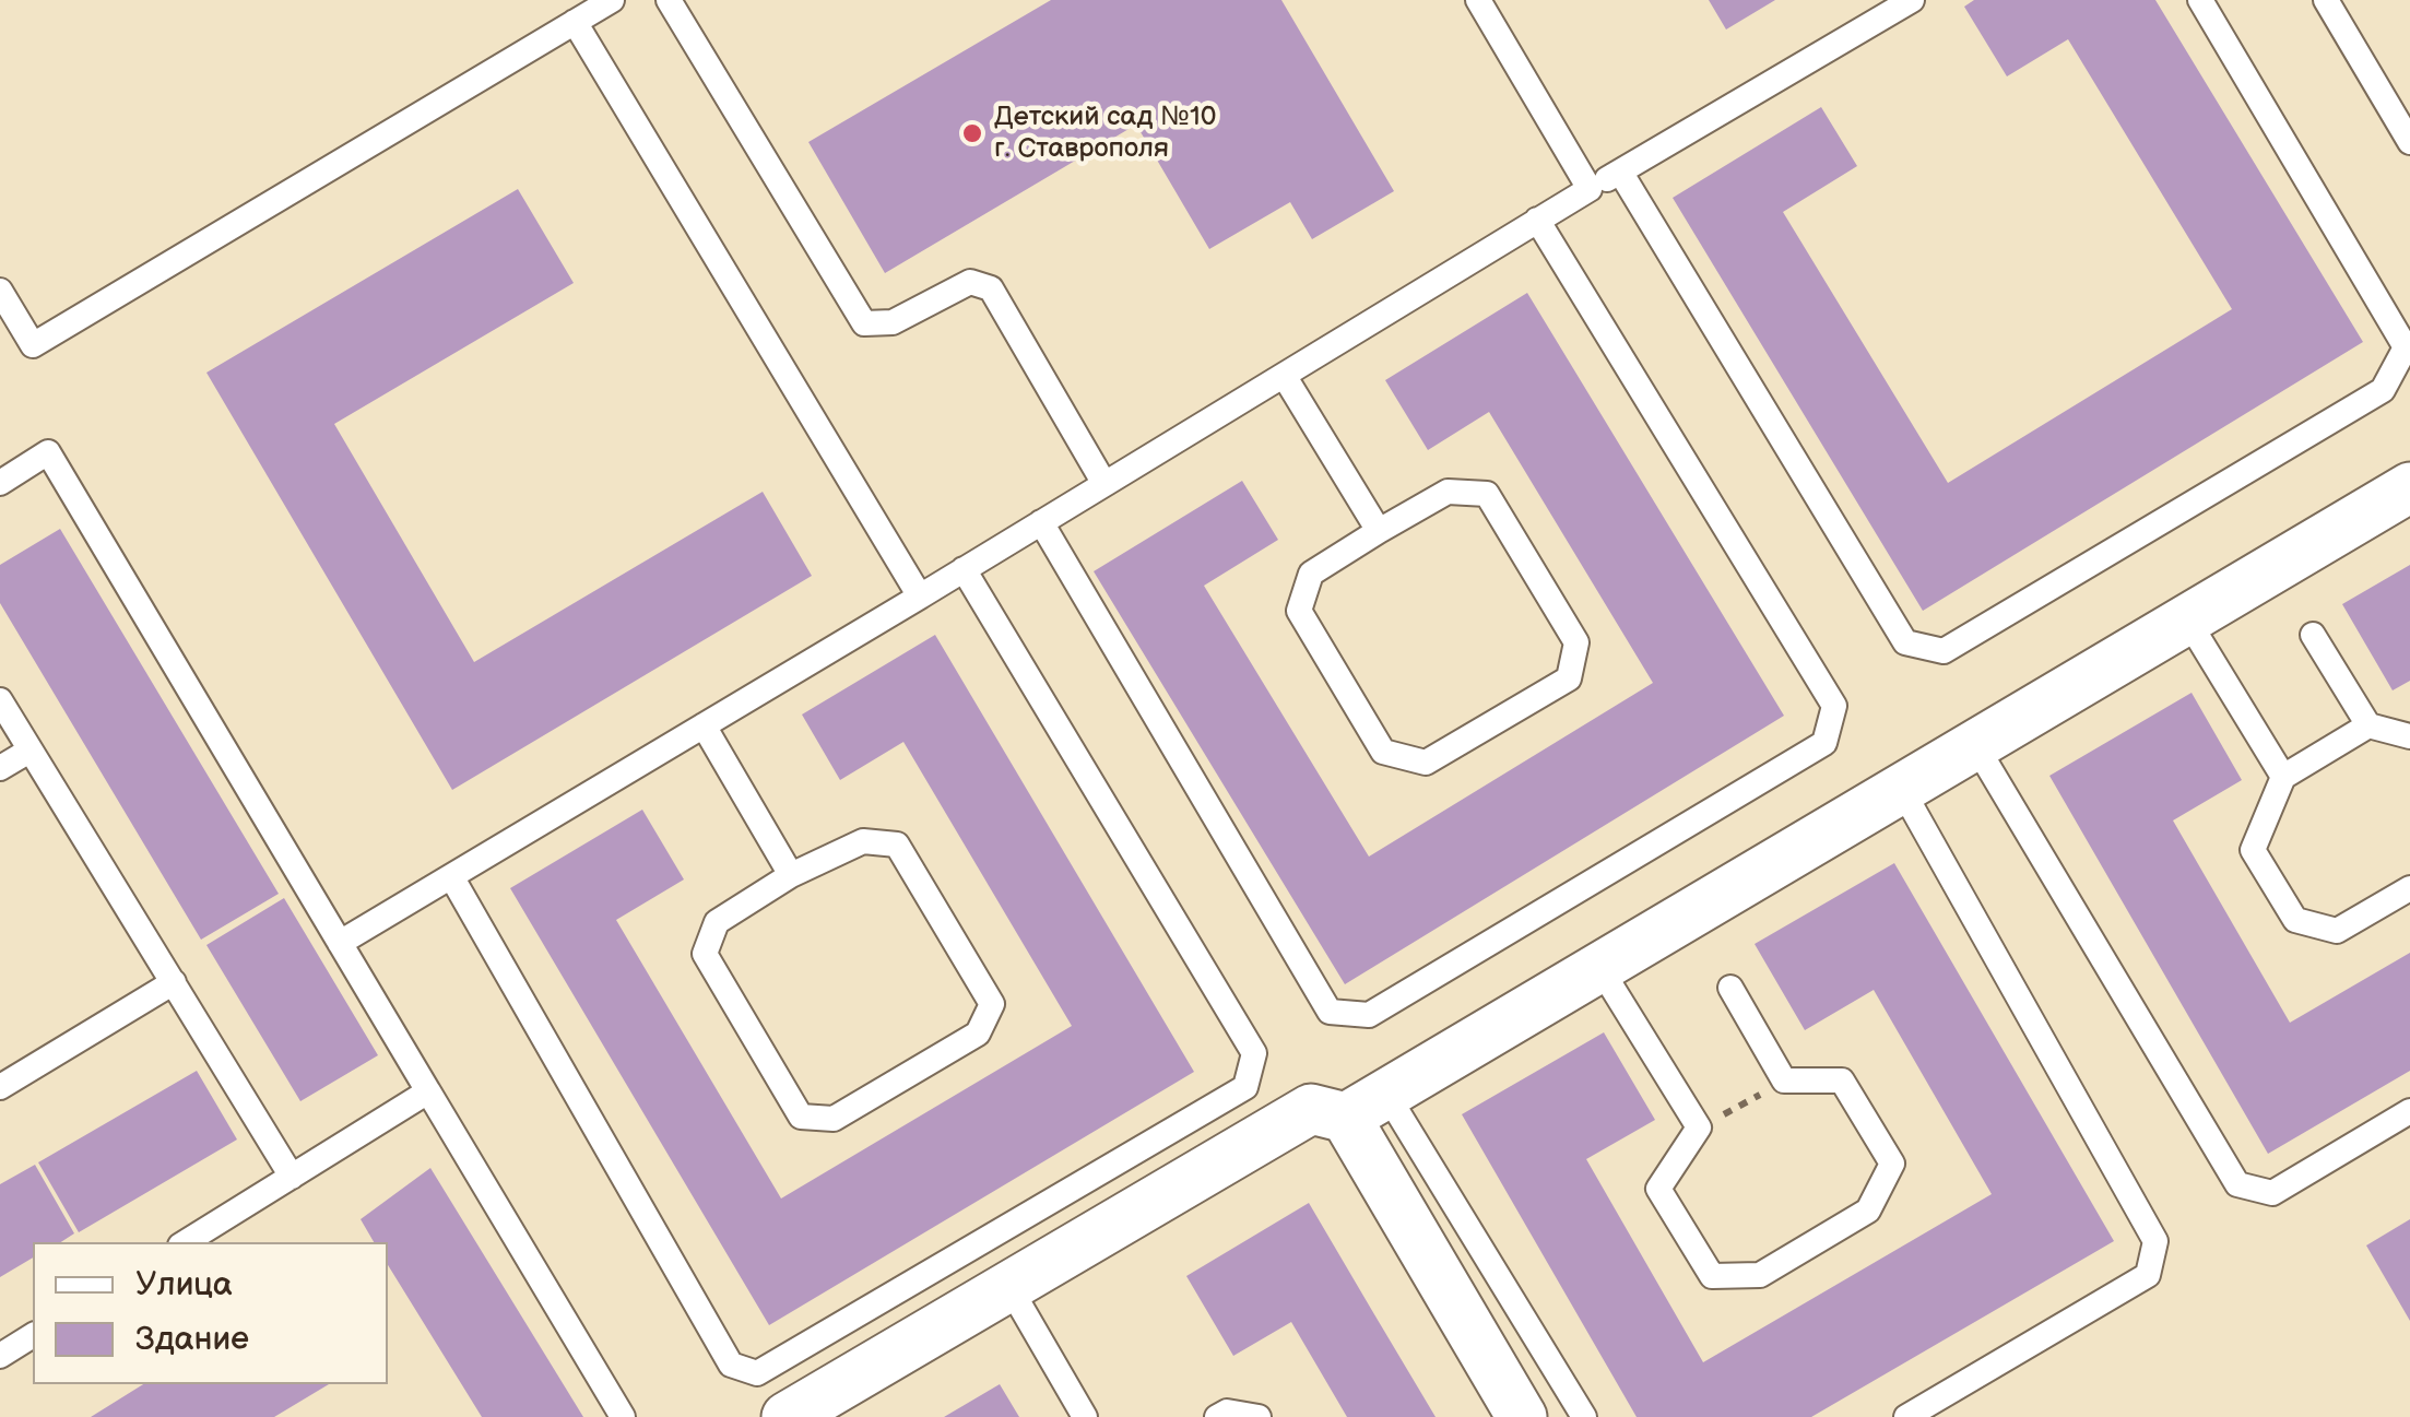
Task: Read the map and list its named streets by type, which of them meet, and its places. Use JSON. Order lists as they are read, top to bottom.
{
  "places": ["Детский сад №10 г. Ставрополя"],
  "legend": ["Улица", "Здание"]
}
